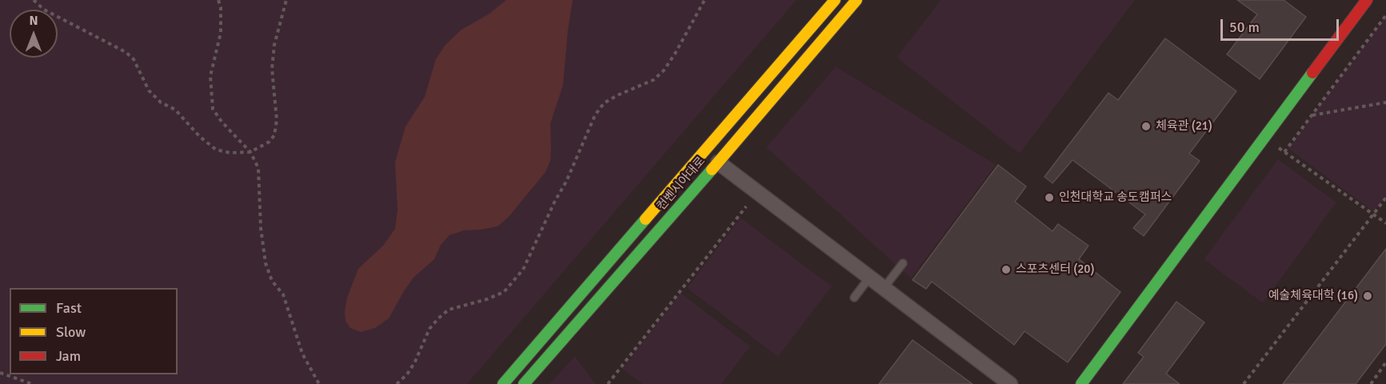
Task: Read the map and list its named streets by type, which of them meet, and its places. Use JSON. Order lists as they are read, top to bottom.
{
  "streets": {
    "main road": ["컨벤시아대로"]
  },
  "places": [
    "체육관 (21)",
    "인천대학교 송도캠퍼스",
    "스포츠센터 (20)",
    "예술체육대학 (16)"
  ],
  "legend": ["Fast", "Slow", "Jam"],
  "scale_bar": "50 m",
  "north": "top"
}
